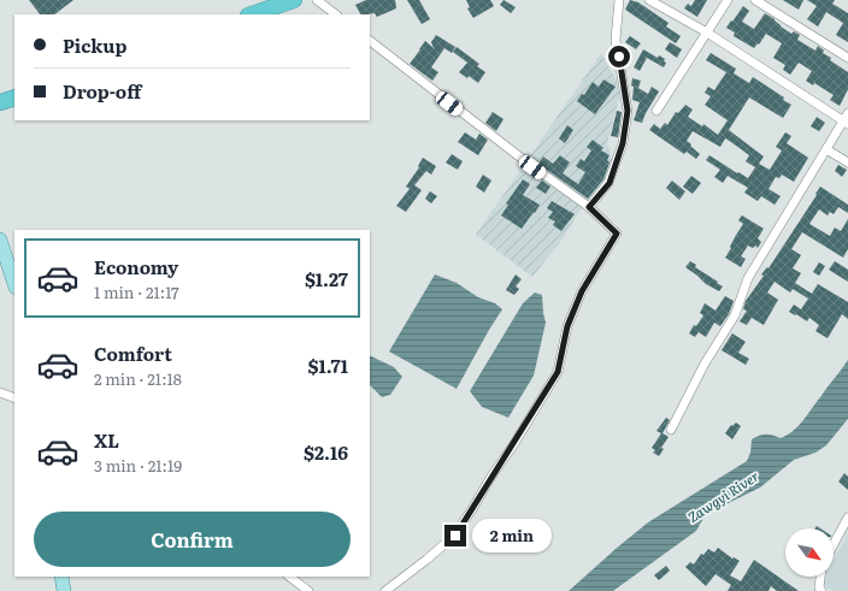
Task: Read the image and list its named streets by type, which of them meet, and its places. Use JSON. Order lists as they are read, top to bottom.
{
  "water": ["Zawgyi River"],
  "north": "bottom right",
  "page": {
    "banner": ["Pickup", "Drop-off"],
    "list": [
      {
        "name": "Economy",
        "note": "1 min · 21:17",
        "value": "$1.27"
      },
      {
        "name": "Comfort",
        "note": "2 min · 21:18",
        "value": "$1.71"
      },
      {
        "name": "XL",
        "note": "3 min · 21:19",
        "value": "$2.16"
      }
    ],
    "buttons": "Confirm",
    "bubble": "2 min"
  }
}
